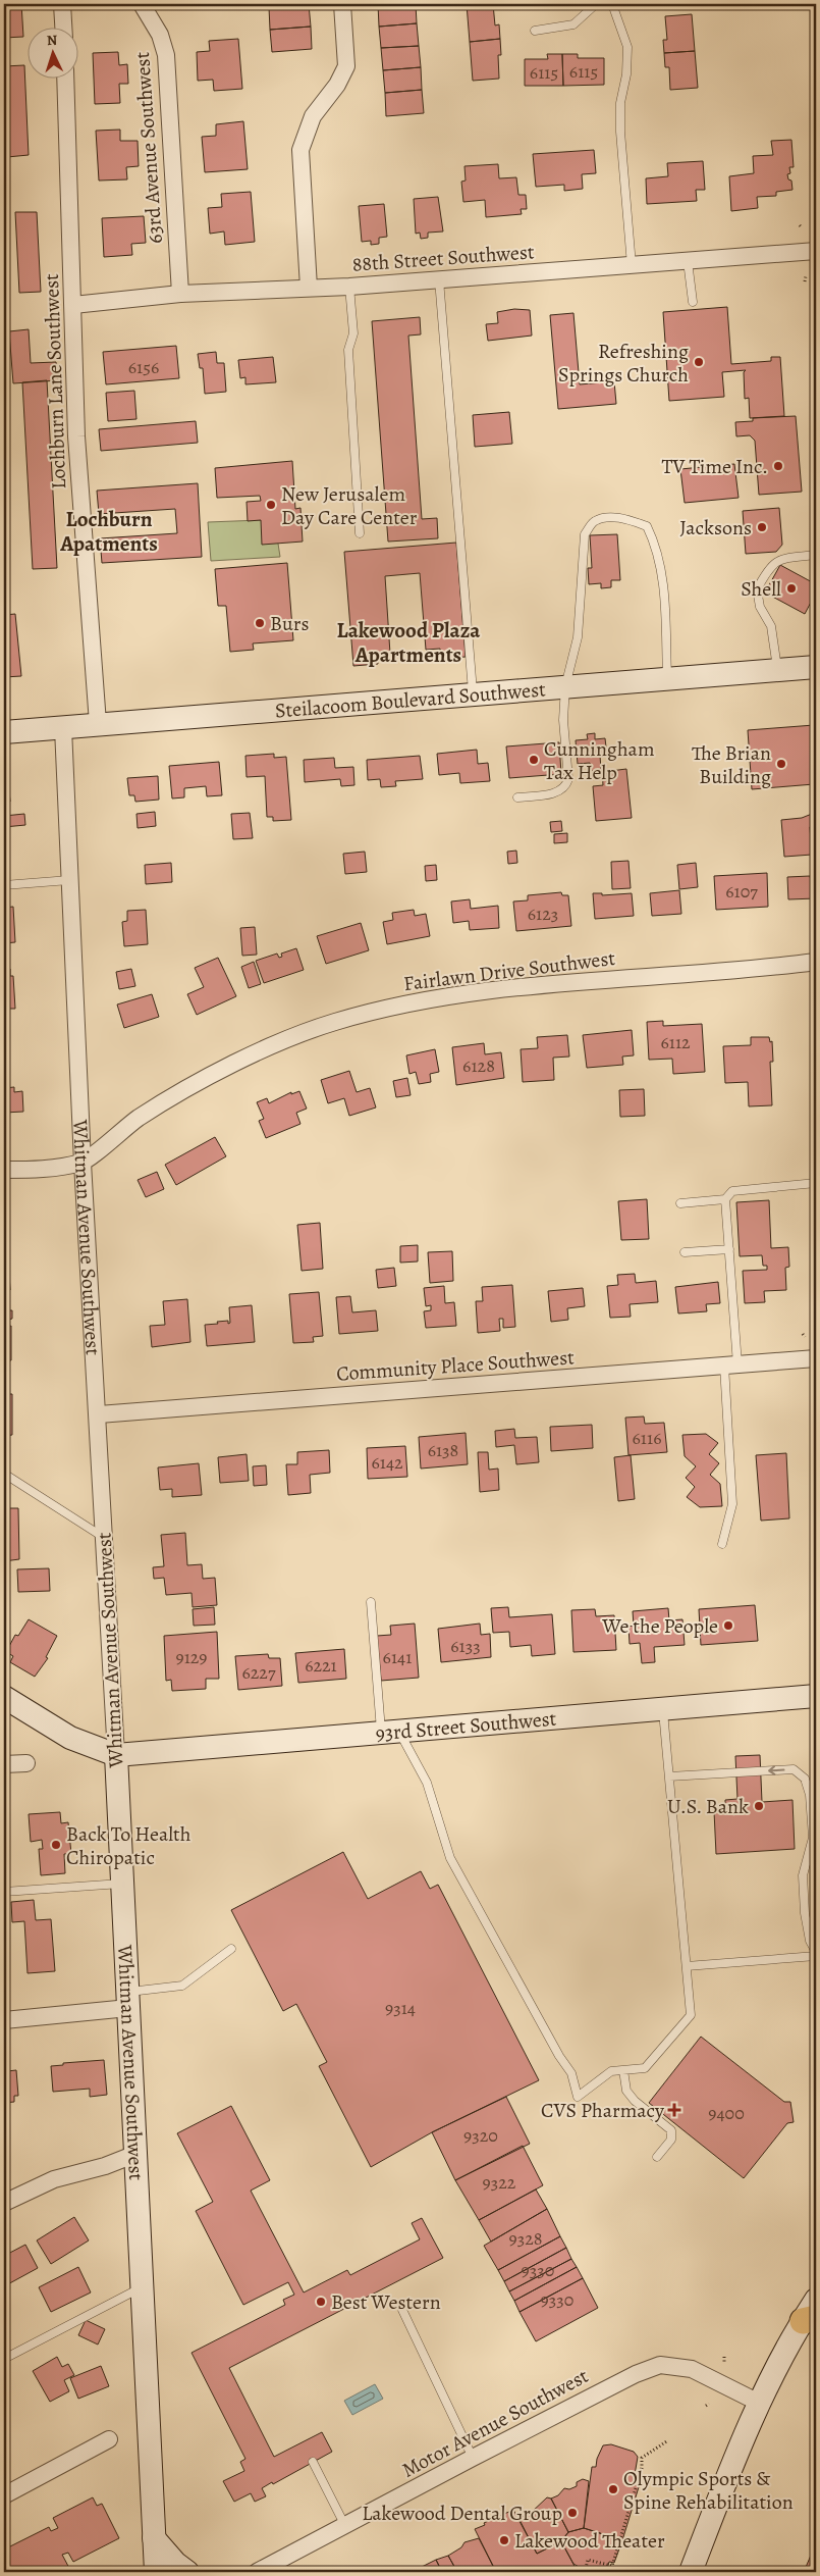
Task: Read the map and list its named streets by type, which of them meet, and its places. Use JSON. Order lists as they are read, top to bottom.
{
  "streets": {
    "street": [
      "63rd Avenue Southwest",
      "88th Street Southwest",
      "Lochburn Lane Southwest",
      "Steilacoom Boulevard Southwest",
      "Fairlawn Drive Southwest",
      "Whitman Avenue Southwest",
      "Community Place Southwest",
      "93rd Street Southwest",
      "Motor Avenue Southwest"
    ]
  },
  "crossings": [
    ["63rd Avenue Southwest", "88th Street Southwest"],
    ["88th Street Southwest", "Lochburn Lane Southwest"],
    ["Lochburn Lane Southwest", "Steilacoom Boulevard Southwest"],
    ["Steilacoom Boulevard Southwest", "Whitman Avenue Southwest"],
    ["Fairlawn Drive Southwest", "Whitman Avenue Southwest"],
    ["Whitman Avenue Southwest", "Community Place Southwest"],
    ["Whitman Avenue Southwest", "93rd Street Southwest"]
  ],
  "districts": ["Lochburn Apatments", "Lakewood Plaza Apartments"],
  "places": {
    "other": [
      "Refreshing Springs Church",
      "TV Time Inc.",
      "New Jerusalem Day Care Center",
      "Jacksons",
      "Shell",
      "Burs",
      "Cunningham Tax Help",
      "The Brian Building",
      "We the People",
      "U.S. Bank",
      "Back To Health Chiropatic",
      "Best Western",
      "Olympic Sports & Spine Rehabilitation",
      "Lakewood Dental Group",
      "Lakewood Theater"
    ],
    "health": ["CVS Pharmacy"]
  },
  "house_numbers": [
    "6115",
    "6115",
    "6156",
    "6107",
    "6123",
    "6112",
    "6128",
    "6116",
    "6138",
    "6142",
    "6133",
    "9129",
    "6141",
    "6221",
    "6227",
    "9314",
    "9400",
    "9320",
    "9322",
    "9328",
    "9330",
    "9330"
  ],
  "north": "top"
}
